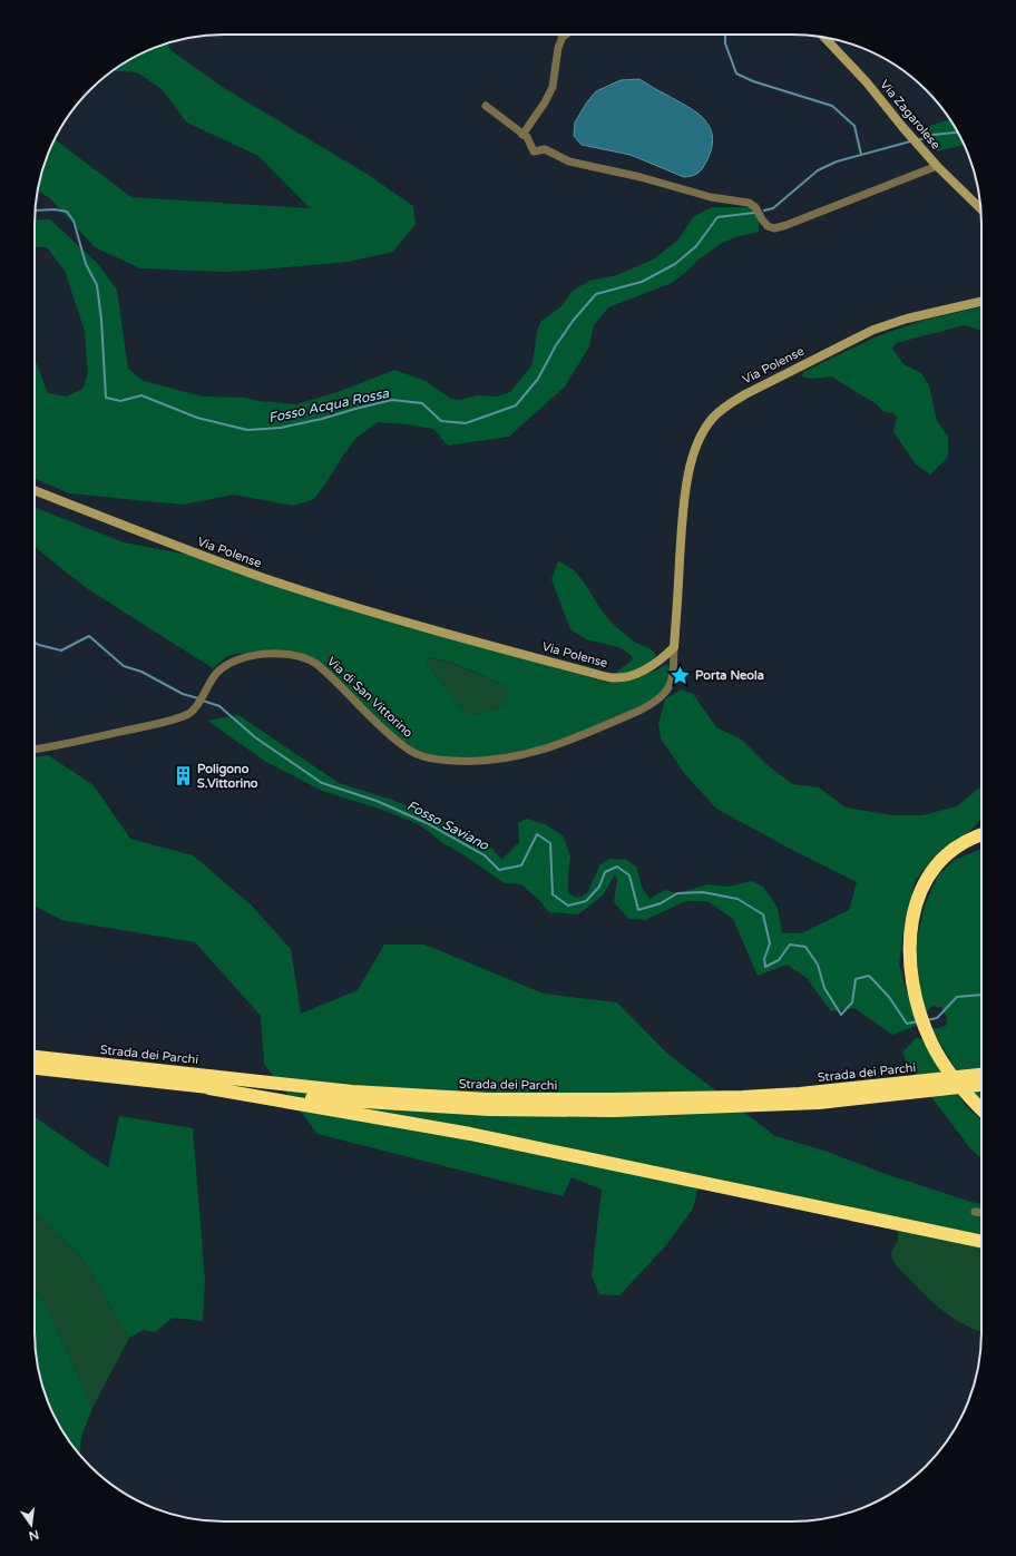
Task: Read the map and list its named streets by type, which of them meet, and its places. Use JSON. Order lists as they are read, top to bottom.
{
  "streets": {
    "highway": ["Strada dei Parchi"],
    "street": ["Via Zagarolese", "Via Polense", "Via di San Vittorino"]
  },
  "crossings": [
    ["Via Polense", "Via di San Vittorino"]
  ],
  "water": ["Fosso Acqua Rossa", "Fosso Saviano"],
  "places": {
    "place": ["Porta Neola"],
    "building": ["Poligono S.Vittorino"]
  },
  "north": "bottom"
}
